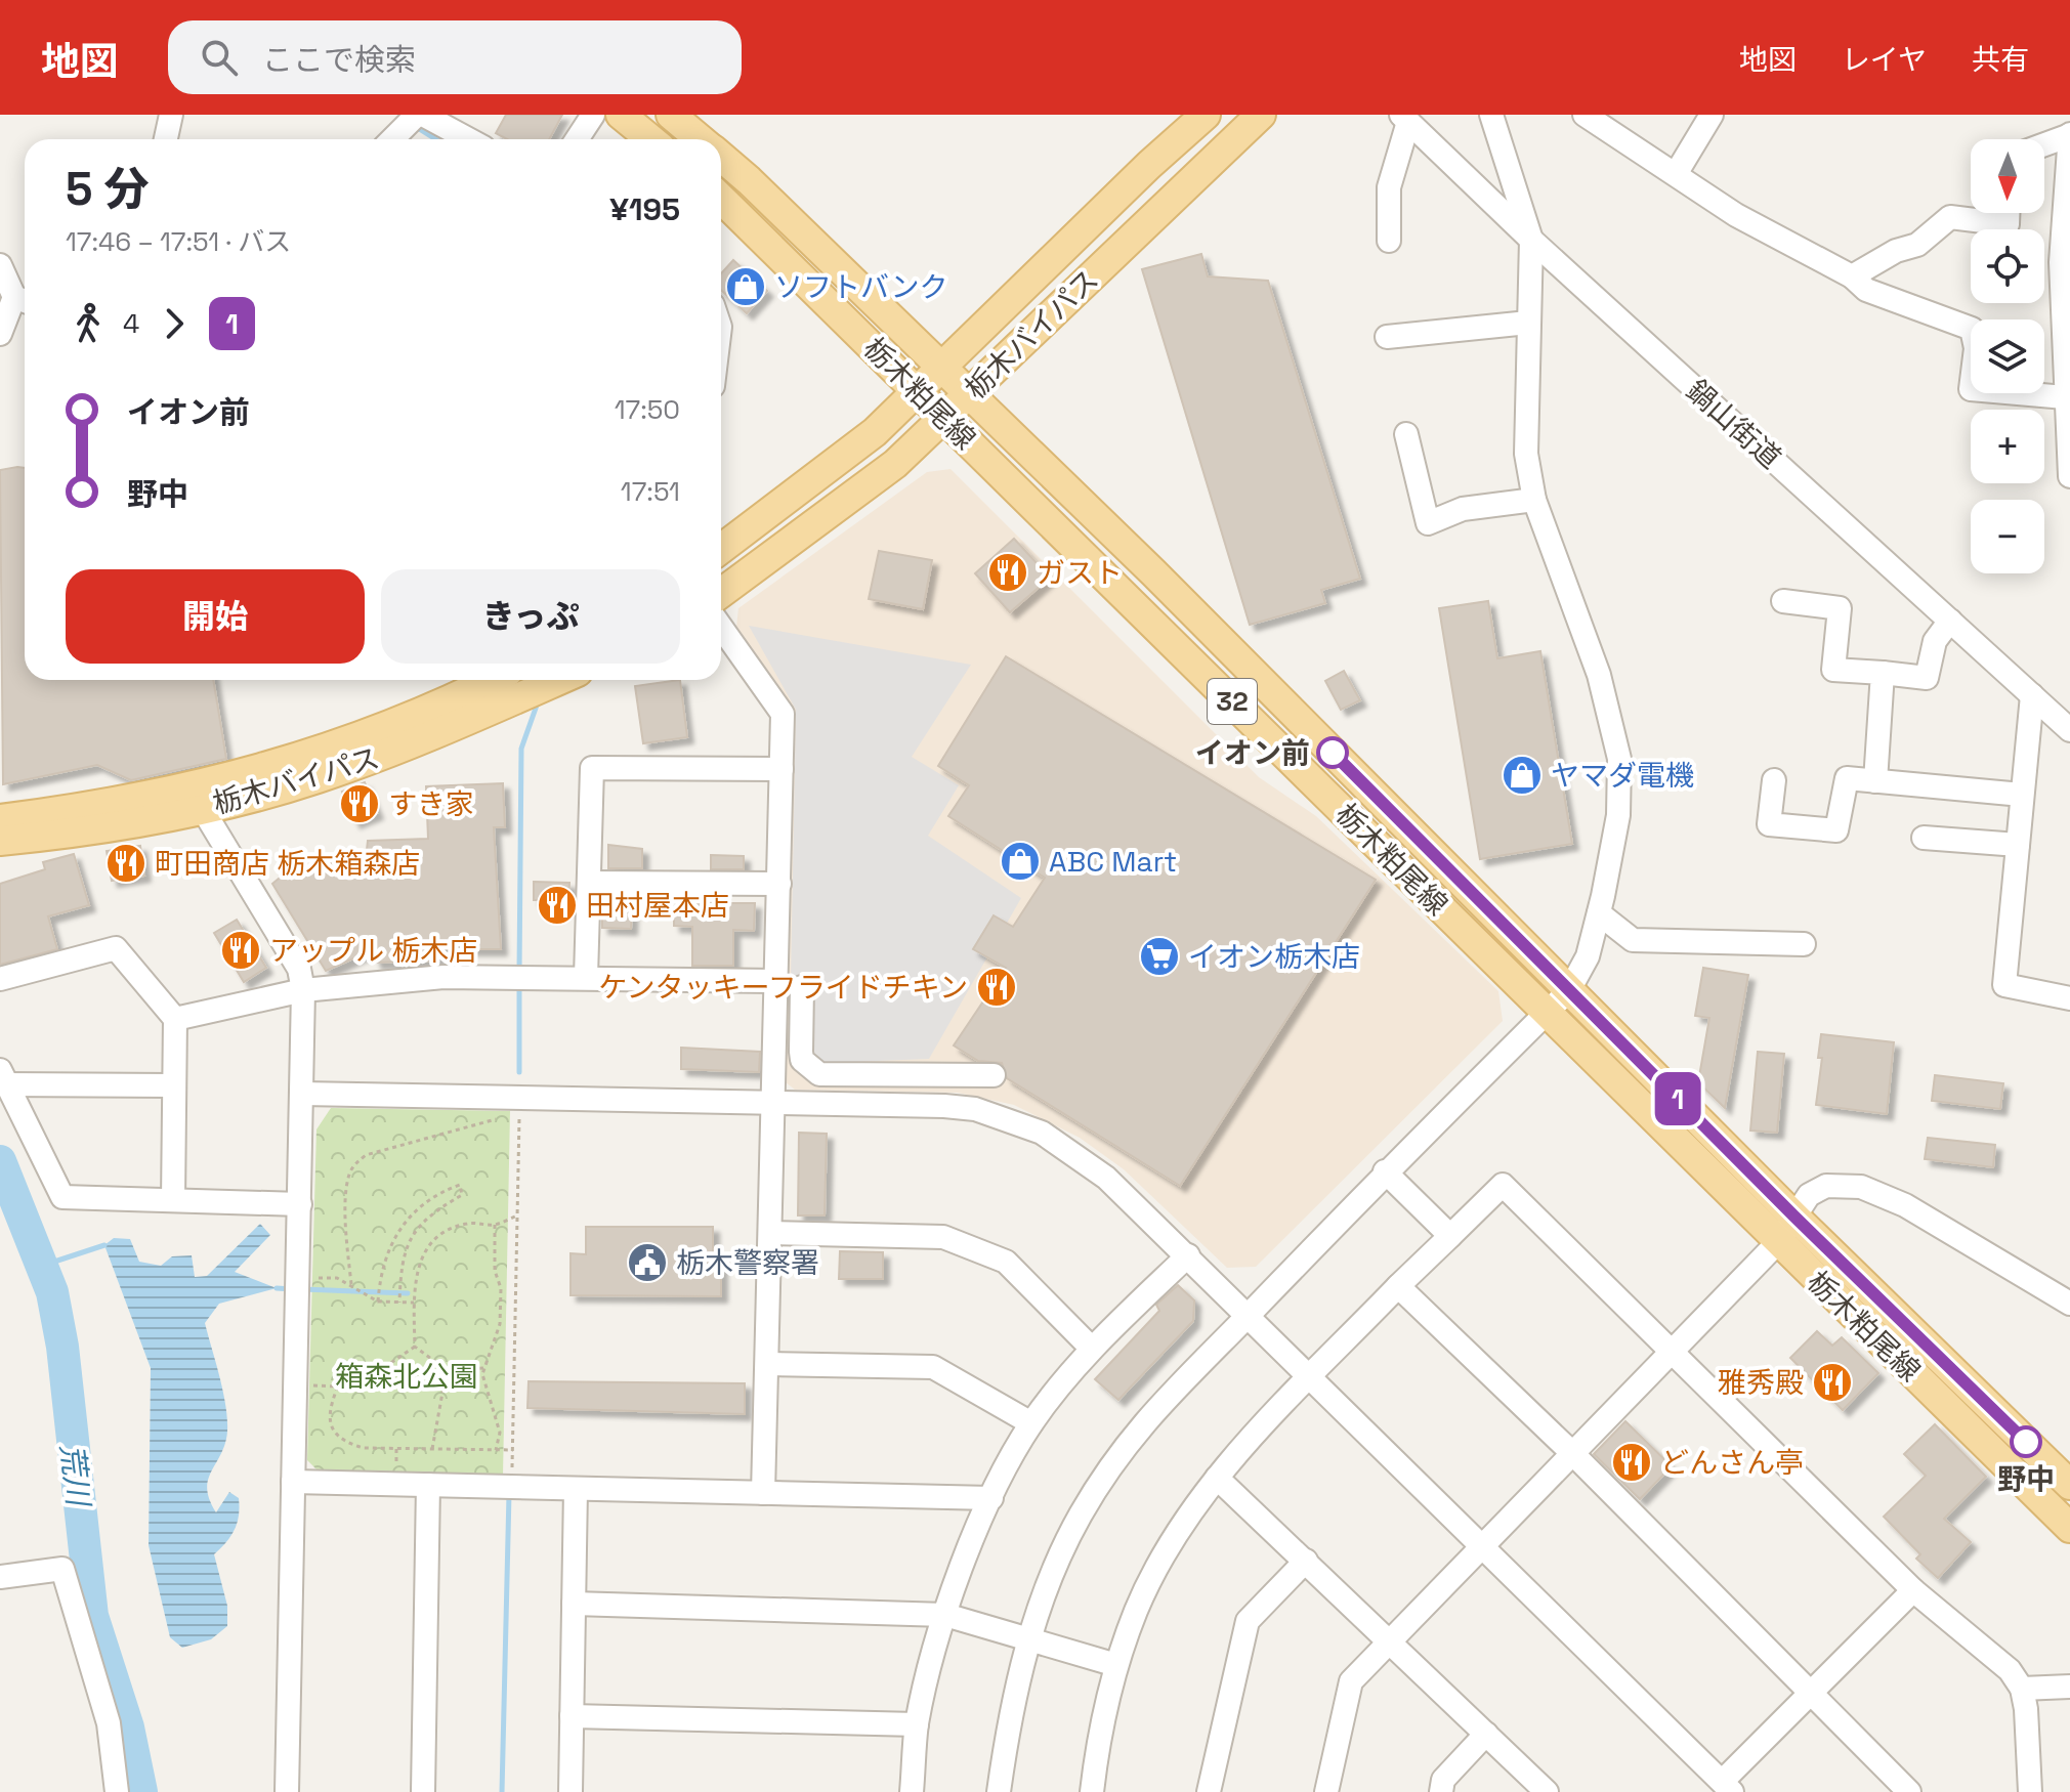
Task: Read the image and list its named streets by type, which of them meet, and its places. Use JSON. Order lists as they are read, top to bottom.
{
  "streets": {
    "main road": ["栃木バイパス", "栃木粕尾線", "32"],
    "street": ["鍋山街道"]
  },
  "crossings": [
    ["栃木バイパス", "栃木粕尾線"]
  ],
  "water": ["荒川"],
  "parks": ["箱森北公園"],
  "places": {
    "shop": ["ソフトバンク", "ヤマダ電機", "ABC Mart"],
    "restaurant": [
      "ガスト",
      "すき家",
      "町田商店 栃木箱森店",
      "田村屋本店",
      "アップル 栃木店",
      "ケンタッキーフライドチキン",
      "雅秀殿",
      "どんさん亭"
    ],
    "other": ["イオン前", "野中"],
    "supermarket": ["イオン栃木店"],
    "public building": ["栃木警察署"]
  },
  "lines": ["bus line 1"],
  "north": "bottom",
  "page": {
    "header": "地図",
    "search": "ここで検索",
    "nav": ["地図", "レイヤ", "共有"],
    "on_map": "1",
    "map_buttons": ["+", "−"],
    "heading": ["5 分", "17:46 – 17:51 · バス", "¥195"],
    "legs": ["4", "1"],
    "list": [
      {
        "name": "イオン前",
        "value": "17:50"
      },
      {
        "name": "野中",
        "value": "17:51"
      }
    ],
    "buttons": ["開始", "きっぷ"]
  }
}
